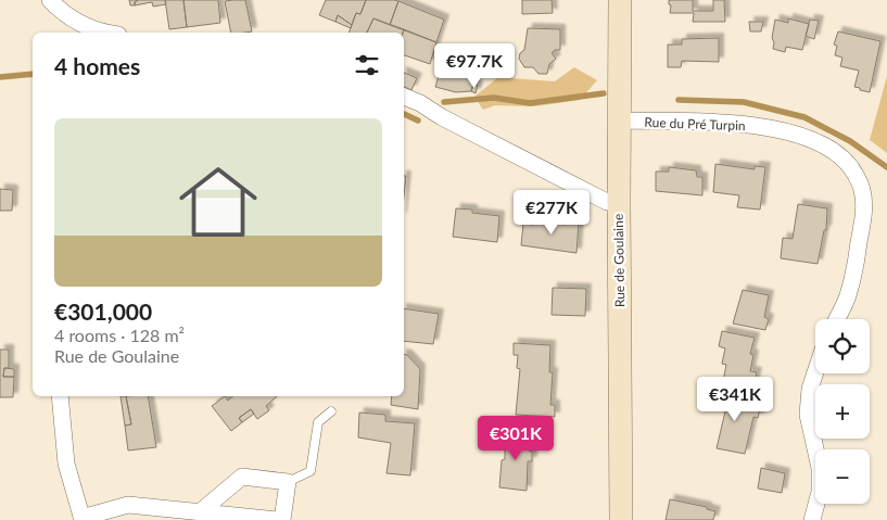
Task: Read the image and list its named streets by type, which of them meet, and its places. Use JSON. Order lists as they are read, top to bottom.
{
  "streets": {
    "street": ["Rue du Pré Turpin", "Rue de Goulaine"]
  },
  "crossings": [
    ["Rue du Pré Turpin", "Rue de Goulaine"]
  ],
  "page": {
    "heading": "4 homes",
    "price": [
      "€97.7K",
      "€277K",
      "€341K",
      "€301K"
    ],
    "list": [
      {
        "name": "€301,000",
        "note": "4 rooms · 128 m² · Rue de Goulaine"
      }
    ],
    "map_buttons": ["+", "−"]
  }
}
